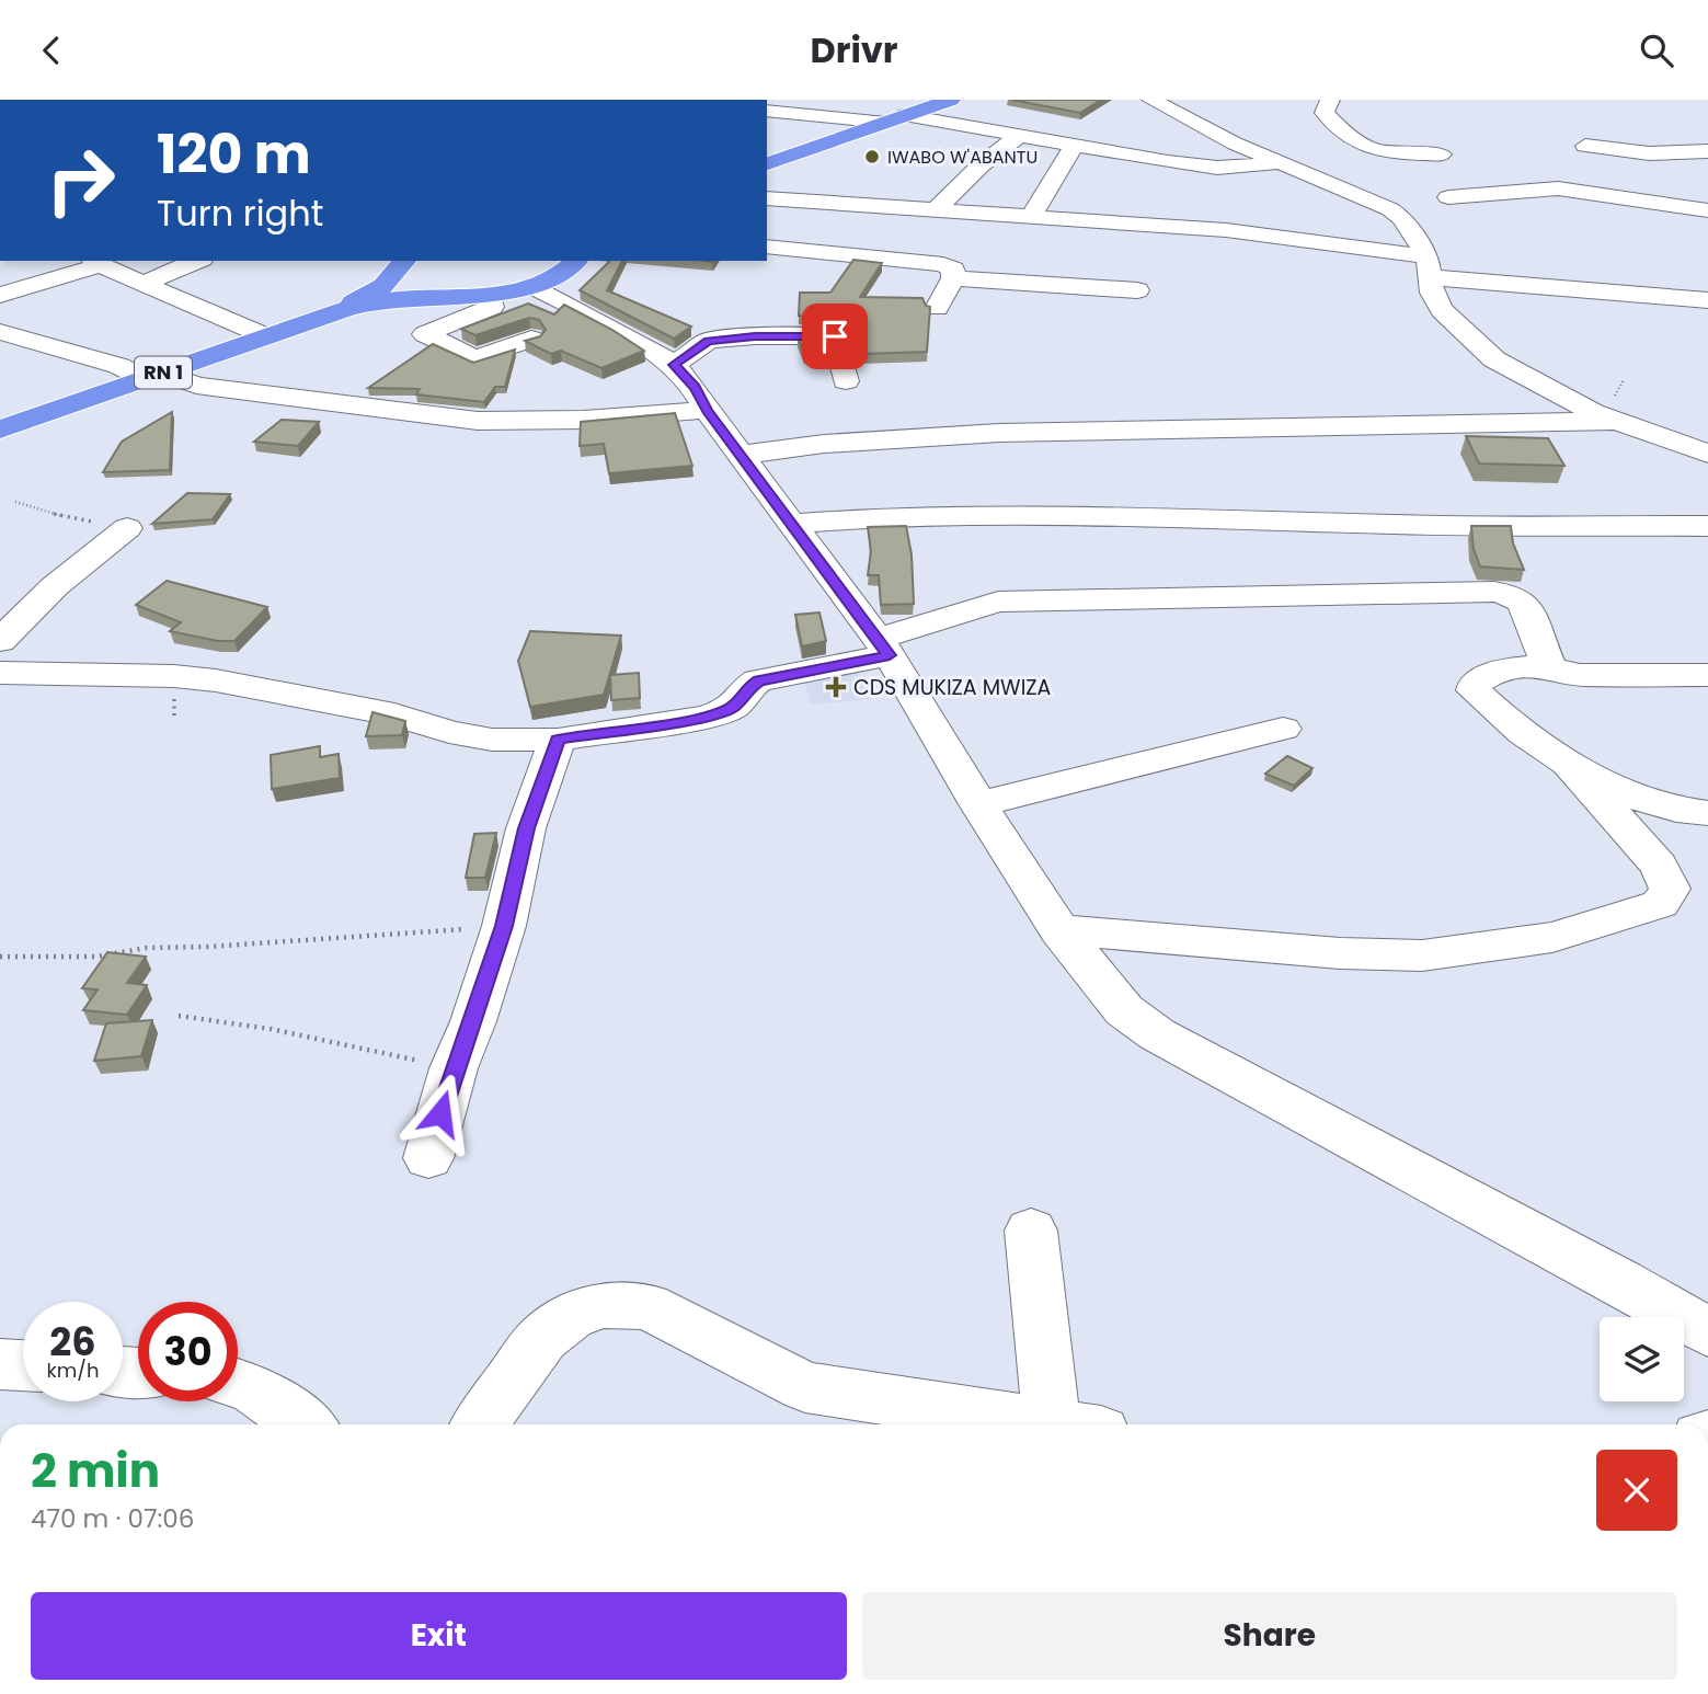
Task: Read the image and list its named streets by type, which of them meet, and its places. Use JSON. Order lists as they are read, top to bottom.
{
  "streets": {
    "highway": ["RN 1"]
  },
  "places": {
    "other": ["IWABO W'ABANTU"],
    "health": ["CDS MUKIZA MWIZA"]
  },
  "page": {
    "header": "Drivr",
    "turn": ["120 m", "Turn right"],
    "speed": "26 km/h",
    "limit": "30",
    "heading": ["2 min", "470 m · 07:06"],
    "buttons": ["Exit", "Share"]
  }
}
